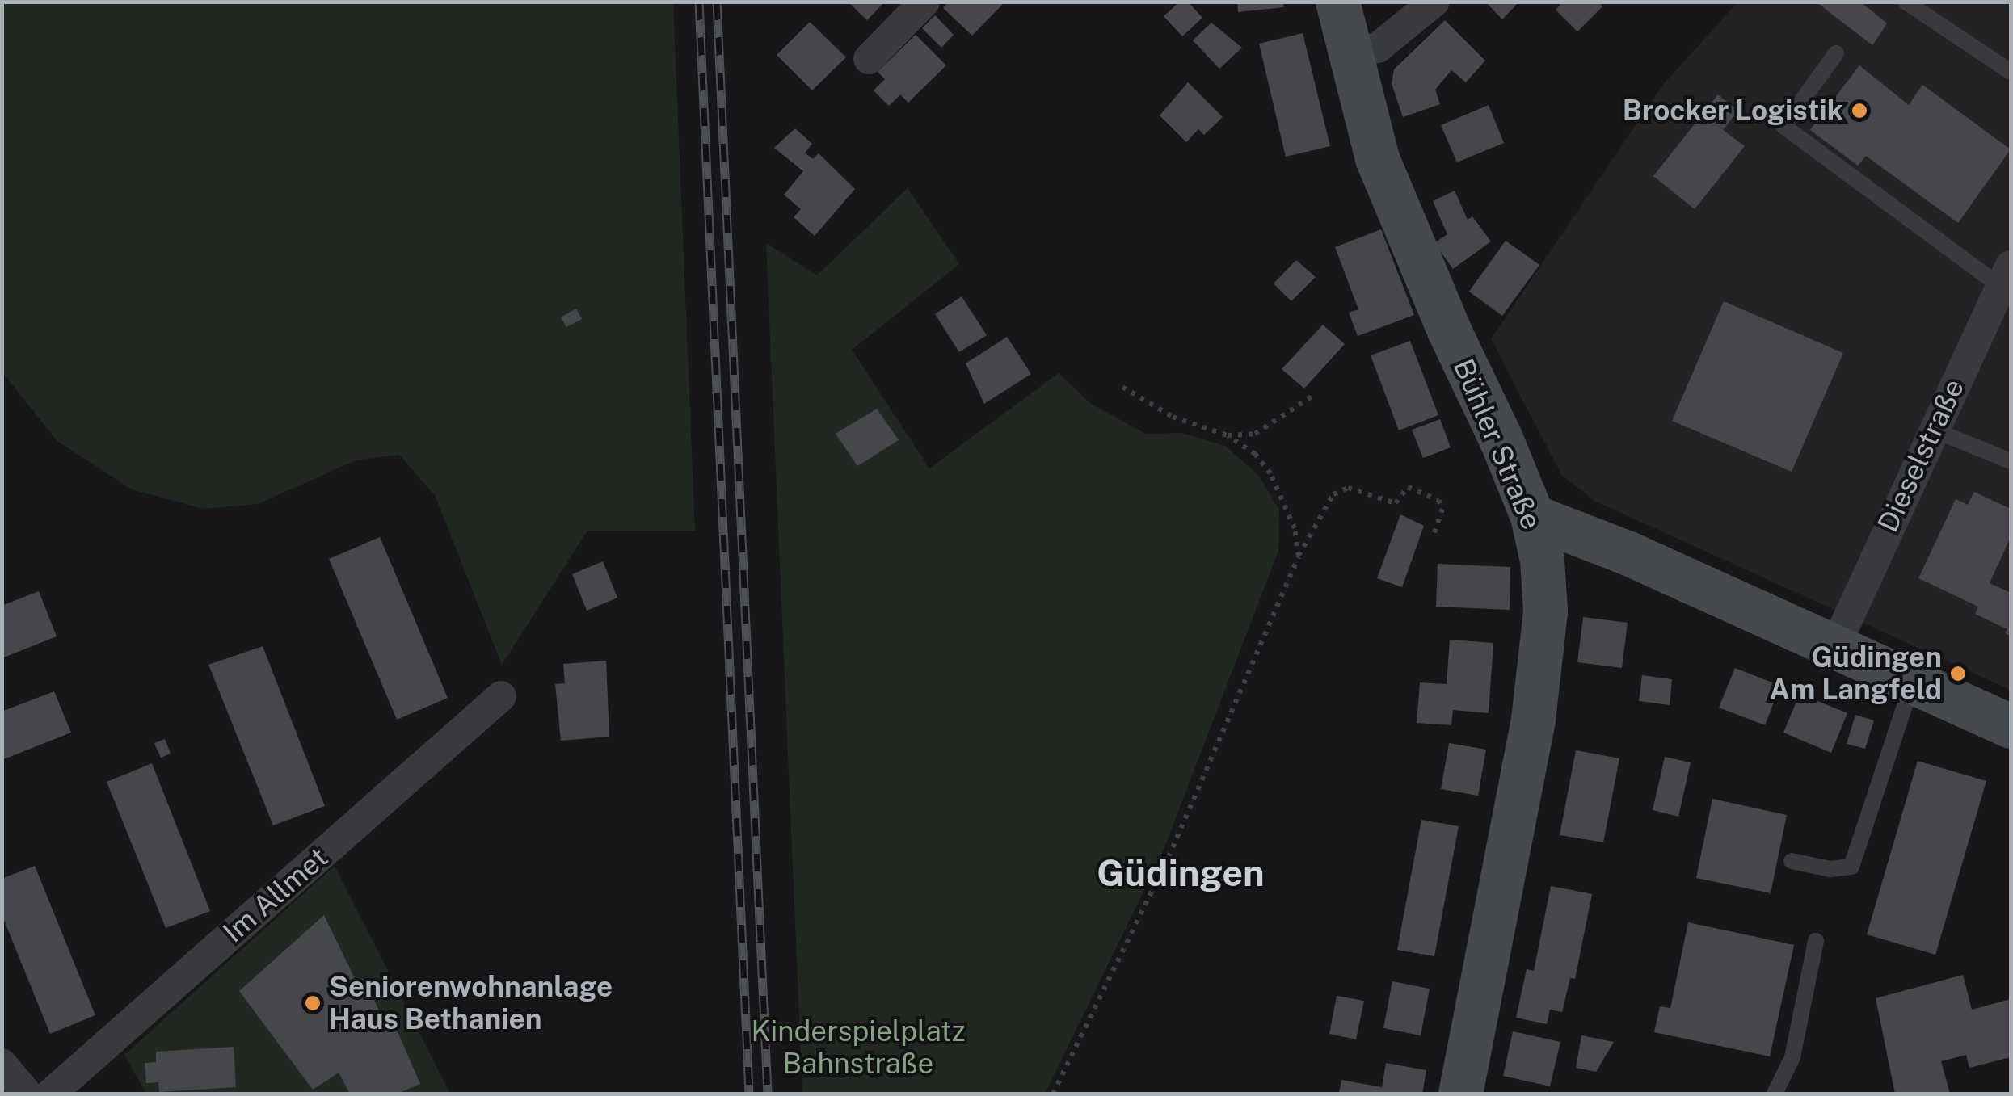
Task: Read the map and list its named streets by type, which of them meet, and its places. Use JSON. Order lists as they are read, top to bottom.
{
  "streets": {
    "main road": ["Bühler Straße"],
    "street": ["Dieselstraße", "Im Allmet"]
  },
  "districts": ["Güdingen"],
  "parks": ["Kinderspielplatz Bahnstraße"],
  "places": ["Brocker Logistik", "Güdingen Am Langfeld", "Seniorenwohnanlage Haus Bethanien"]
}
